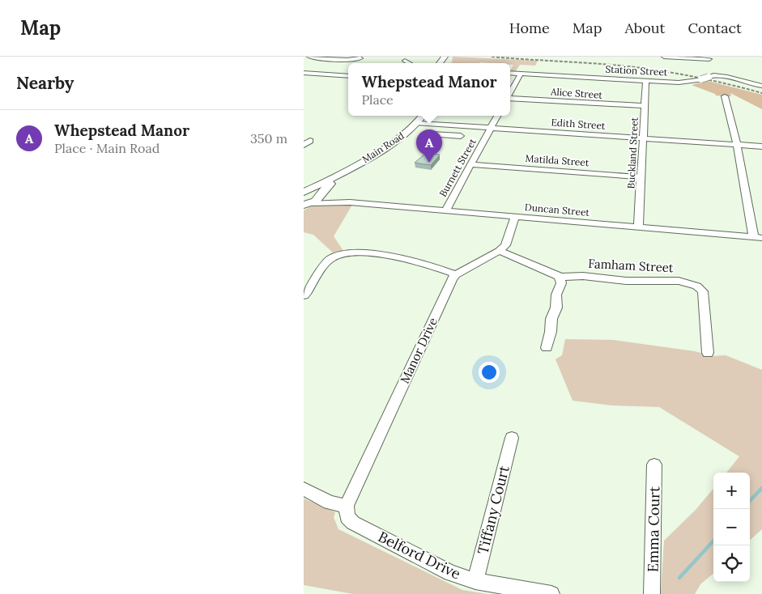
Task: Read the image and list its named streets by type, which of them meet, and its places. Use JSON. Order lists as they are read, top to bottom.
{
  "streets": {
    "main road": ["Main Road"],
    "street": [
      "Station Street",
      "Alice Street",
      "Edith Street",
      "Buckland Street",
      "Matilda Street",
      "Burnett Street",
      "Duncan Street",
      "Famham Street",
      "Manor Drive",
      "Tiffany Court",
      "Emma Court",
      "Belford Drive"
    ]
  },
  "crossings": [
    ["Station Street", "Buckland Street"],
    ["Alice Street", "Buckland Street"],
    ["Edith Street", "Main Road"],
    ["Edith Street", "Buckland Street"],
    ["Edith Street", "Burnett Street"],
    ["Main Road", "Duncan Street"],
    ["Buckland Street", "Matilda Street"],
    ["Buckland Street", "Duncan Street"],
    ["Matilda Street", "Burnett Street"],
    ["Burnett Street", "Duncan Street"],
    ["Manor Drive", "Belford Drive"],
    ["Tiffany Court", "Belford Drive"]
  ],
  "page": {
    "header": "Map",
    "nav": [
      "Home",
      "Map",
      "About",
      "Contact"
    ],
    "heading": "Nearby",
    "popup": ["Whepstead Manor", "Place"],
    "list": [
      {
        "mark": "A",
        "name": "Whepstead Manor",
        "note": "Place · Main Road",
        "value": "350 m"
      }
    ],
    "pins": "A",
    "map_buttons": ["+", "−"]
  }
}
